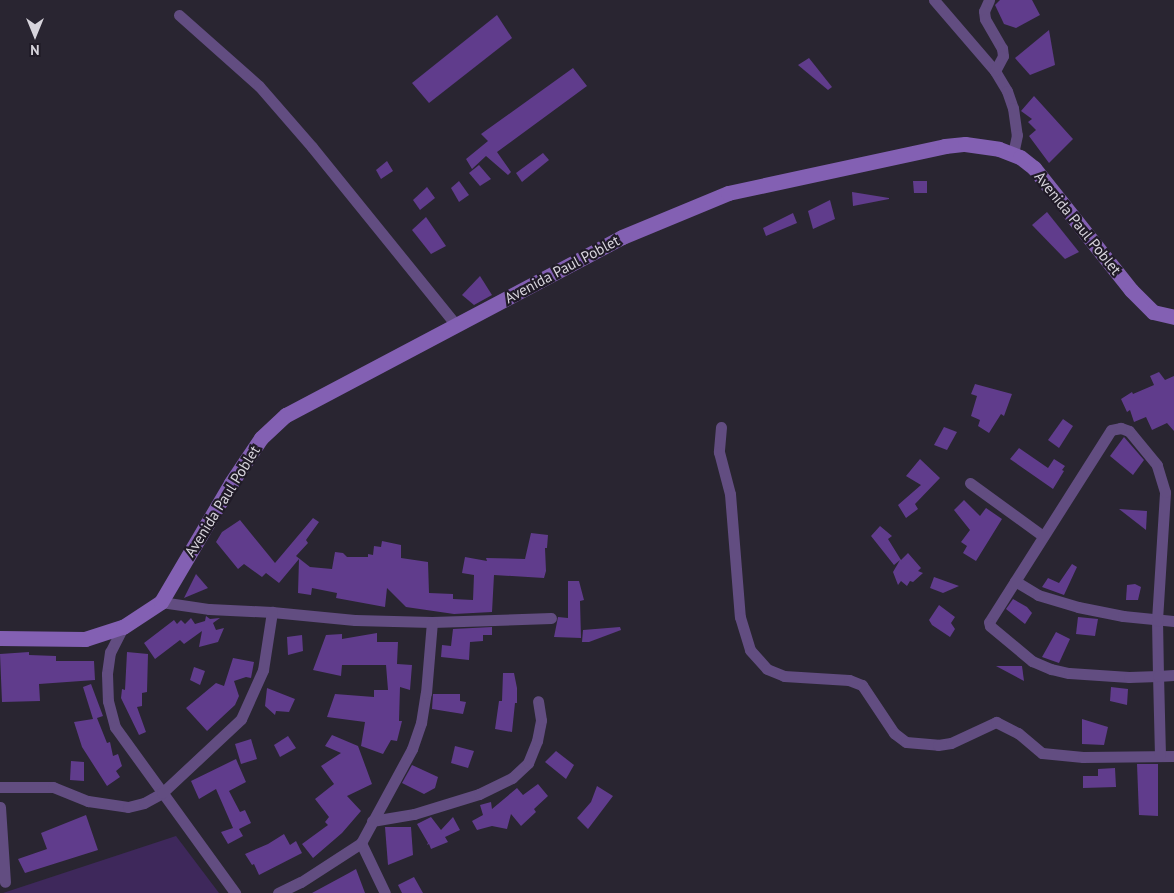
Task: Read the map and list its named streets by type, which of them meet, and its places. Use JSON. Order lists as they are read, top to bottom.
{
  "streets": {
    "main road": ["Avenida Paul Poblet"]
  },
  "north": "bottom"
}
